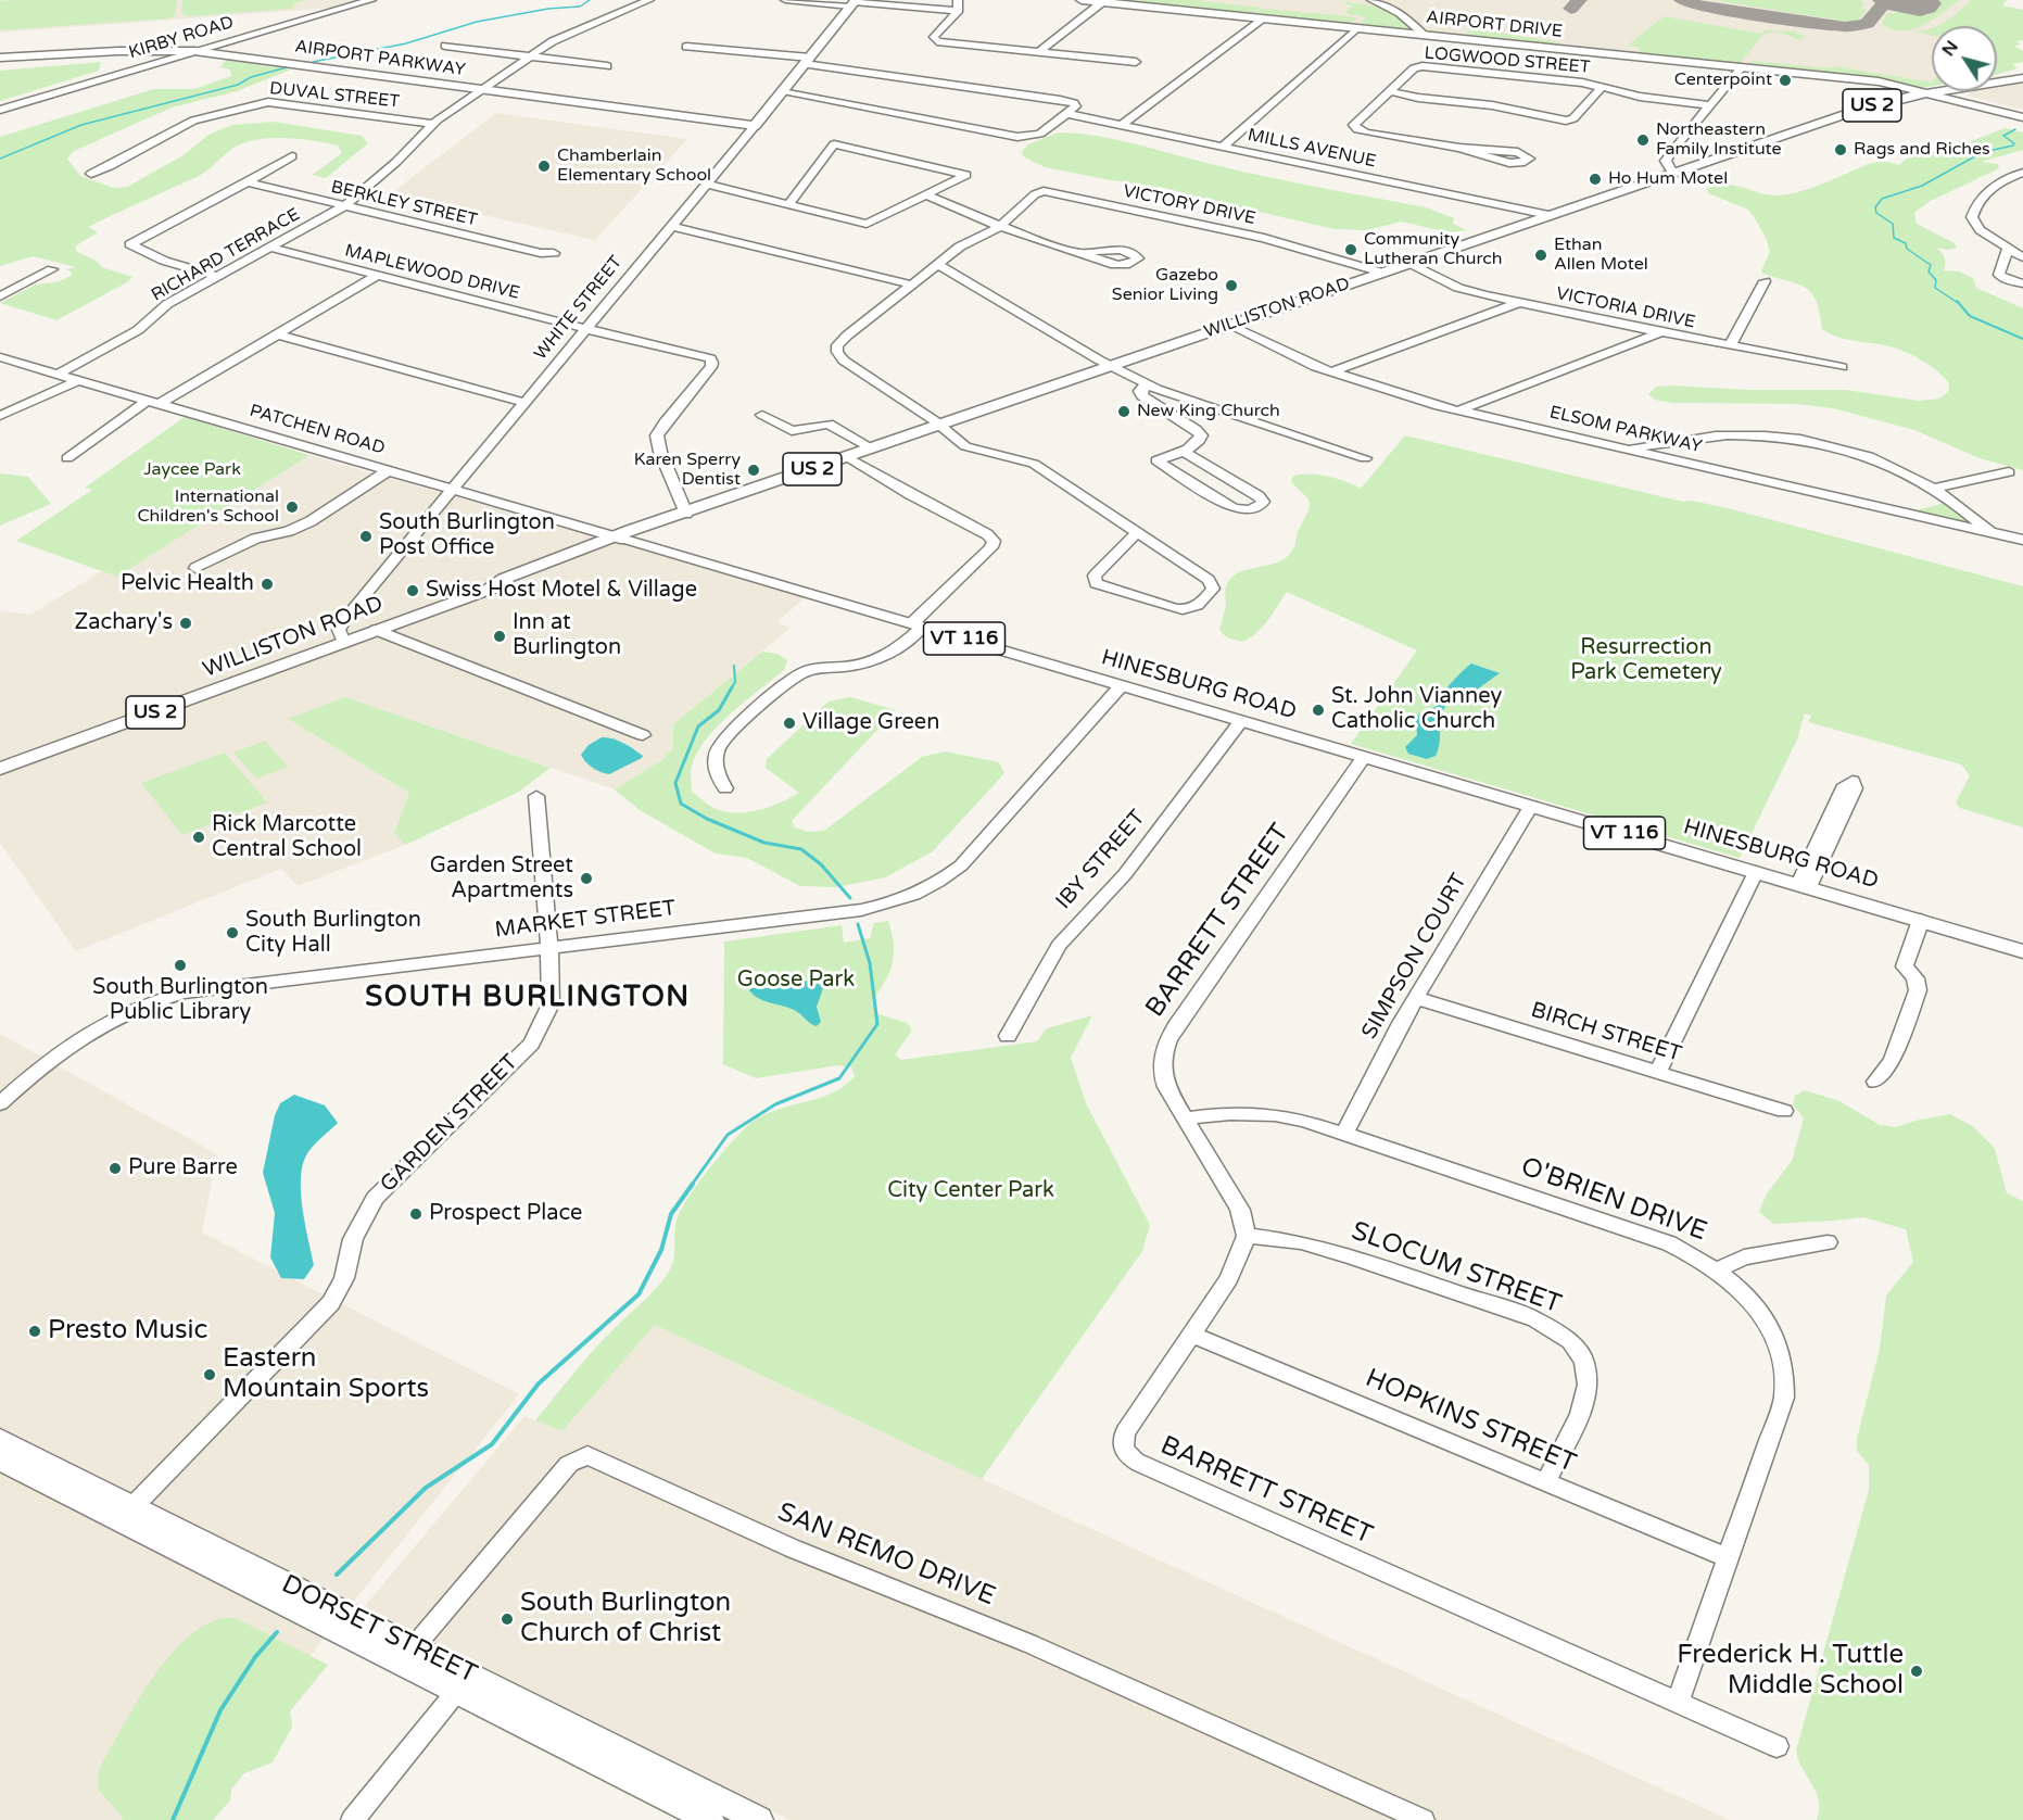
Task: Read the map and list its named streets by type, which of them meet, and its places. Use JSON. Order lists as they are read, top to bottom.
{
  "streets": {
    "main road": [
      "AIRPORT DRIVE",
      "AIRPORT PARKWAY",
      "US 2",
      "WHITE STREET",
      "WILLISTON ROAD",
      "VT 116",
      "HINESBURG ROAD",
      "DORSET STREET"
    ],
    "street": [
      "KIRBY ROAD",
      "LOGWOOD STREET",
      "DUVAL STREET",
      "MILLS AVENUE",
      "BERKLEY STREET",
      "VICTORY DRIVE",
      "RICHARD TERRACE",
      "MAPLEWOOD DRIVE",
      "VICTORIA DRIVE",
      "PATCHEN ROAD",
      "ELSOM PARKWAY",
      "IBY STREET",
      "MARKET STREET",
      "BARRETT STREET",
      "SIMPSON COURT",
      "BIRCH STREET",
      "GARDEN STREET",
      "O'BRIEN DRIVE",
      "SLOCUM STREET",
      "HOPKINS STREET",
      "SAN REMO DRIVE"
    ]
  },
  "crossings": [
    ["AIRPORT DRIVE", "WILLISTON ROAD"],
    ["KIRBY ROAD", "AIRPORT PARKWAY"],
    ["AIRPORT PARKWAY", "RICHARD TERRACE"],
    ["AIRPORT PARKWAY", "WHITE STREET"],
    ["DUVAL STREET", "RICHARD TERRACE"],
    ["MILLS AVENUE", "WILLISTON ROAD"],
    ["BERKLEY STREET", "RICHARD TERRACE"],
    ["VICTORY DRIVE", "WILLISTON ROAD"],
    ["RICHARD TERRACE", "MAPLEWOOD DRIVE"],
    ["RICHARD TERRACE", "PATCHEN ROAD"],
    ["MAPLEWOOD DRIVE", "WHITE STREET"],
    ["MAPLEWOOD DRIVE", "WILLISTON ROAD"],
    ["WHITE STREET", "WILLISTON ROAD"],
    ["WHITE STREET", "PATCHEN ROAD"],
    ["WILLISTON ROAD", "VICTORIA DRIVE"],
    ["WILLISTON ROAD", "PATCHEN ROAD"],
    ["WILLISTON ROAD", "ELSOM PARKWAY"],
    ["WILLISTON ROAD", "HINESBURG ROAD"],
    ["PATCHEN ROAD", "HINESBURG ROAD"],
    ["HINESBURG ROAD", "IBY STREET"],
    ["HINESBURG ROAD", "MARKET STREET"],
    ["HINESBURG ROAD", "BARRETT STREET"],
    ["HINESBURG ROAD", "SIMPSON COURT"],
    ["MARKET STREET", "GARDEN STREET"],
    ["BARRETT STREET", "O'BRIEN DRIVE"],
    ["BARRETT STREET", "SLOCUM STREET"],
    ["BARRETT STREET", "HOPKINS STREET"],
    ["SIMPSON COURT", "BIRCH STREET"],
    ["SIMPSON COURT", "O'BRIEN DRIVE"],
    ["GARDEN STREET", "DORSET STREET"],
    ["O'BRIEN DRIVE", "HOPKINS STREET"],
    ["SLOCUM STREET", "HOPKINS STREET"],
    ["SAN REMO DRIVE", "DORSET STREET"]
  ],
  "districts": ["SOUTH BURLINGTON"],
  "parks": [
    "Jaycee Park",
    "Resurrection Park Cemetery",
    "Goose Park",
    "City Center Park"
  ],
  "places": [
    "Centerpoint",
    "Northeastern Family Institute",
    "Rags and Riches",
    "Chamberlain Elementary School",
    "Ho Hum Motel",
    "Community Lutheran Church",
    "Ethan Allen Motel",
    "Gazebo Senior Living",
    "New King Church",
    "Karen Sperry Dentist",
    "International Children's School",
    "South Burlington Post Office",
    "Pelvic Health",
    "Swiss Host Motel & Village",
    "Zachary's",
    "Inn at Burlington",
    "St. John Vianney Catholic Church",
    "Village Green",
    "Rick Marcotte Central School",
    "Garden Street Apartments",
    "South Burlington City Hall",
    "South Burlington Public Library",
    "Pure Barre",
    "Prospect Place",
    "Presto Music",
    "Eastern Mountain Sports",
    "South Burlington Church of Christ",
    "Frederick H. Tuttle Middle School"
  ],
  "north": "top left"
}
